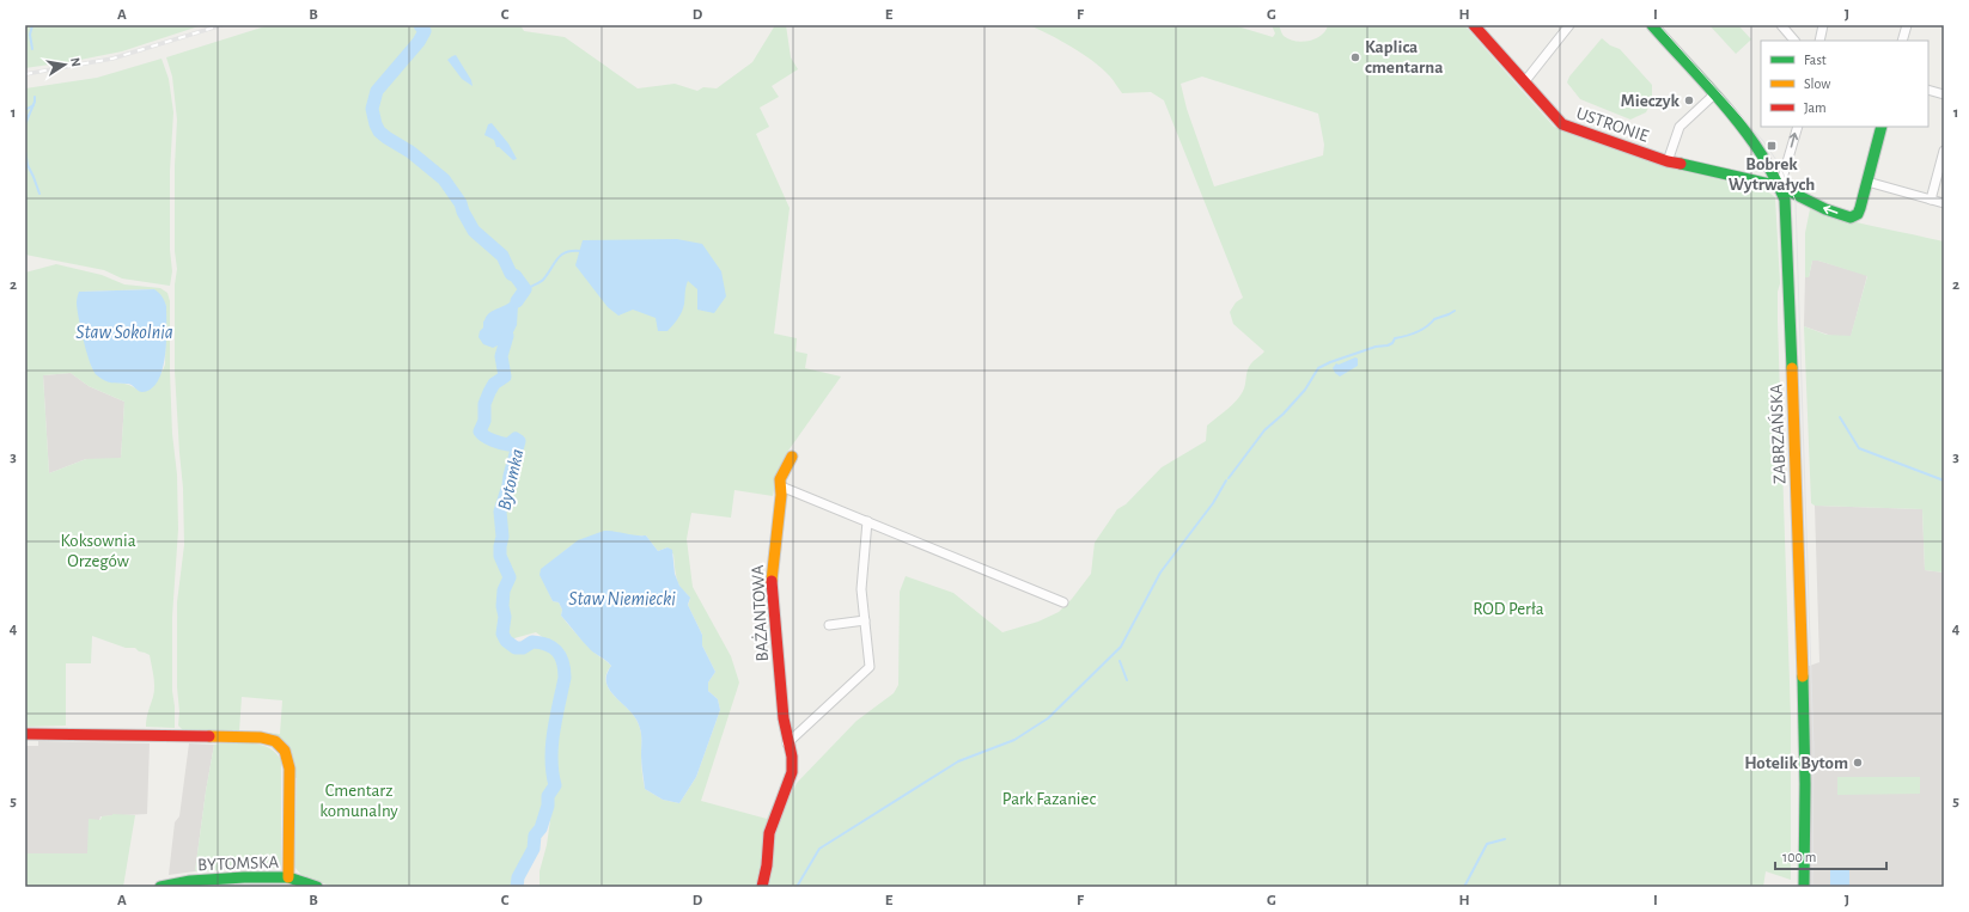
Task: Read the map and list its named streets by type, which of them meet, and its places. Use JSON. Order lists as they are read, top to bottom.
{
  "streets": {
    "street": [
      "USTRONIE",
      "ZABRZAŃSKA",
      "BAŻANTOWA",
      "BYTOMSKA"
    ]
  },
  "crossings": [
    ["USTRONIE", "ZABRZAŃSKA"]
  ],
  "water": ["Staw Sokolnia", "Bytomka", "Staw Niemiecki"],
  "parks": [
    "Koksownia Orzegów",
    "ROD Perła",
    "Cmentarz komunalny",
    "Park Fazaniec"
  ],
  "places": {
    "other": ["Kaplica cmentarna", "Mieczyk", "Hotelik Bytom"],
    "transit": ["Bobrek Wytrwałych"]
  },
  "legend": ["Fast", "Slow", "Jam"],
  "scale_bar": "100 m",
  "north": "right",
  "grid": {
    "columns": [
      "A",
      "B",
      "C",
      "D",
      "E",
      "F",
      "G",
      "H",
      "I",
      "J"
    ],
    "rows": [
      "1",
      "2",
      "3",
      "4",
      "5"
    ]
  }
}
